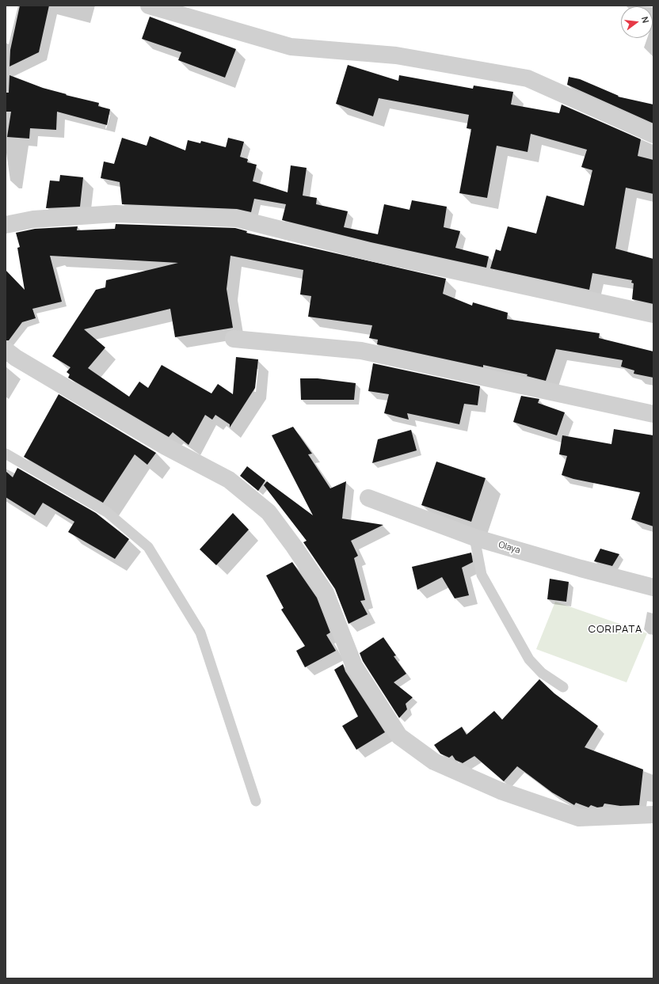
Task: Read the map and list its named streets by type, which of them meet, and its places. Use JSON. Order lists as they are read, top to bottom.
{
  "streets": {
    "street": ["Olaya"]
  },
  "districts": ["CORIPATA"],
  "north": "right"
}
